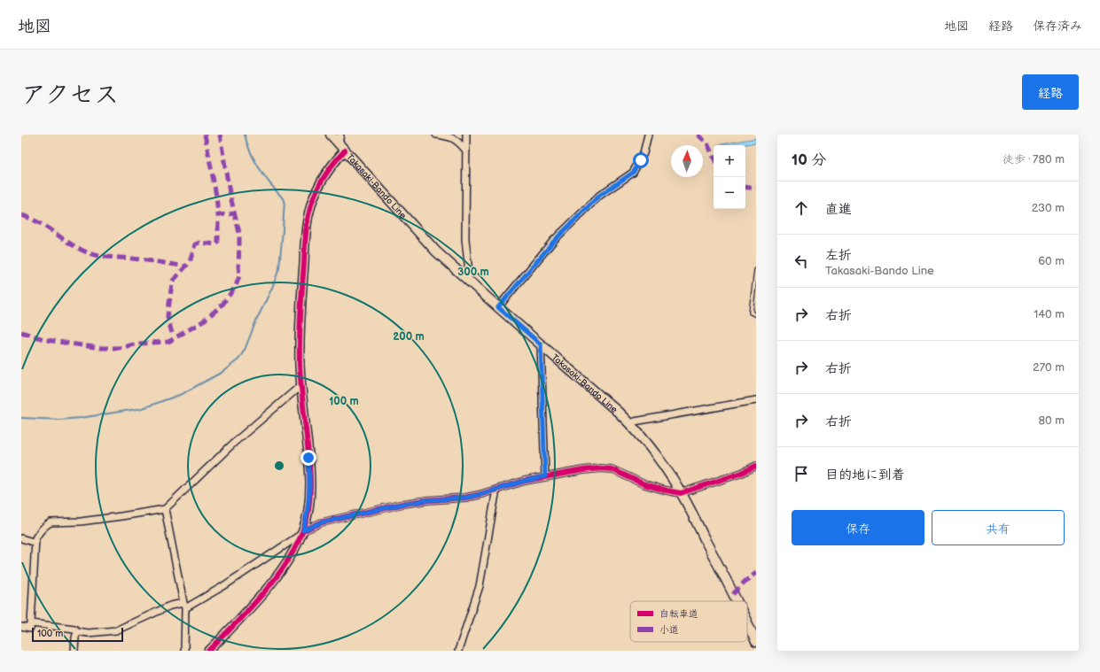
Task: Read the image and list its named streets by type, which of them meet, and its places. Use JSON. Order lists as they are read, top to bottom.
{
  "streets": {
    "main road": ["Takasaki-Bando Line"]
  },
  "legend": ["自転車道", "小道"],
  "scale_bar": "100 m",
  "north": "top",
  "page": {
    "header": "地図",
    "nav": ["地図", "経路", "保存済み"],
    "title": "アクセス",
    "buttons": [
      "経路",
      ["保存", "共有"]
    ],
    "heading": ["10 分", "徒歩 · 780 m"],
    "map_buttons": ["+", "−"],
    "list": [
      ["直進", "230 m"],
      ["左折", "Takasaki-Bando Line", "60 m"],
      ["右折", "140 m"],
      ["右折", "270 m"],
      ["右折", "80 m"],
      "目的地に到着"
    ],
    "scale": "100 m"
  },
  "rings": ["300 m", "200 m", "100 m"]
}
